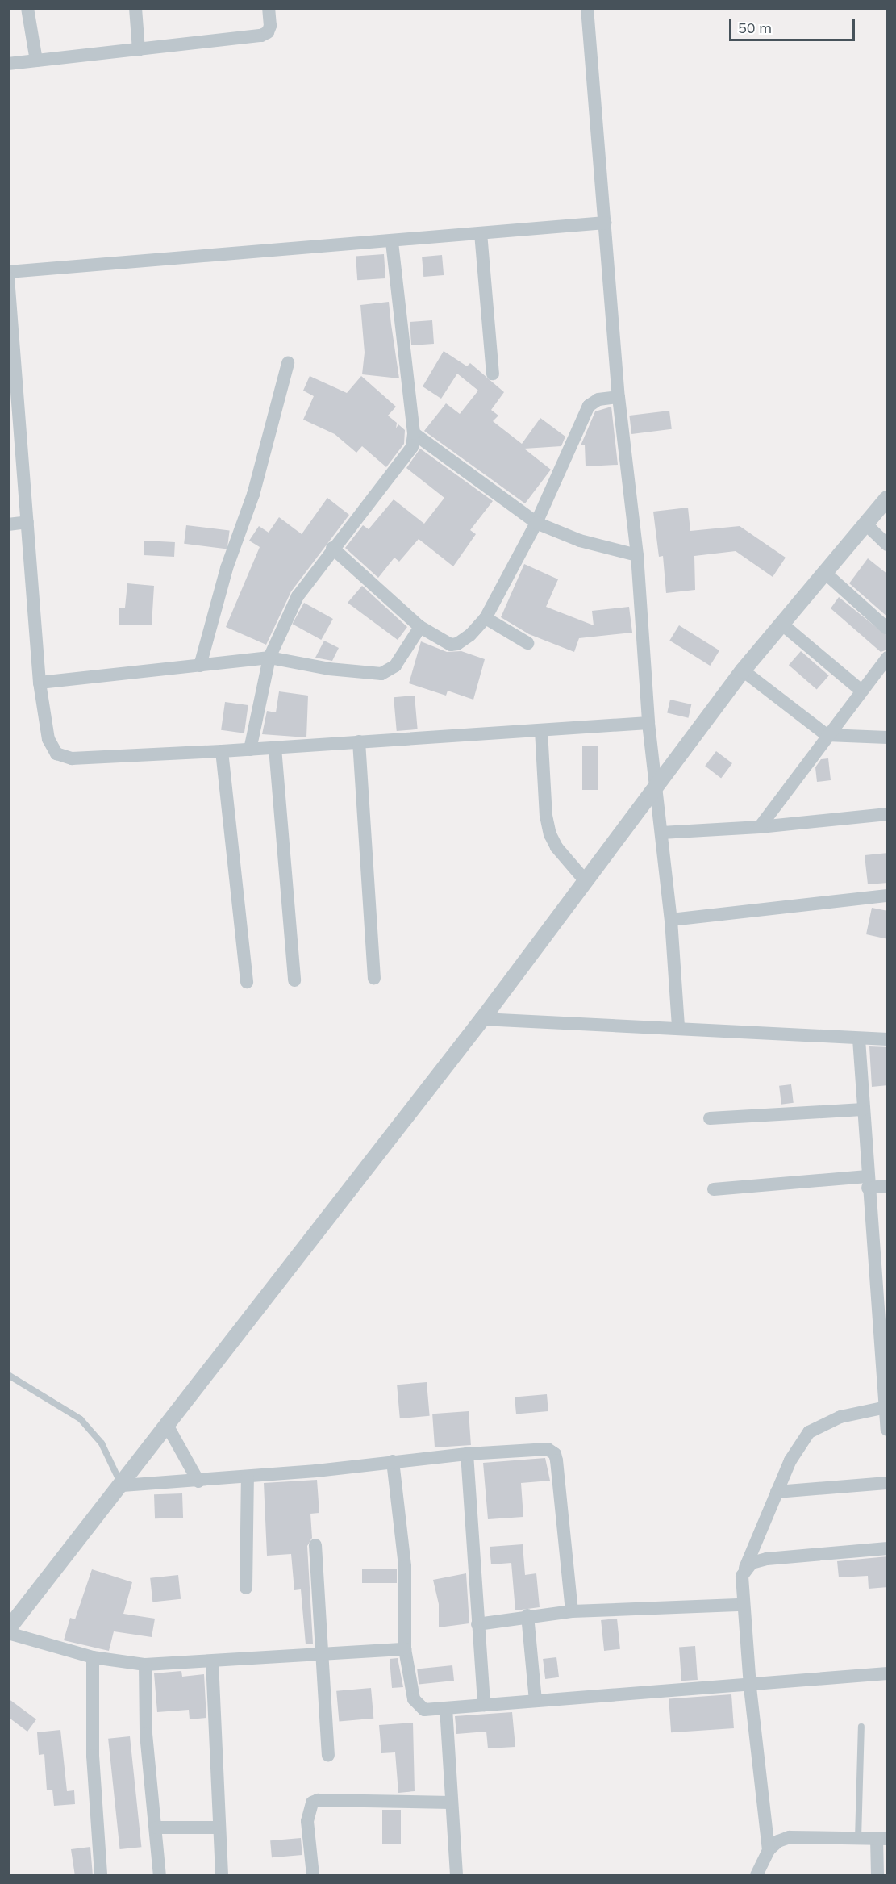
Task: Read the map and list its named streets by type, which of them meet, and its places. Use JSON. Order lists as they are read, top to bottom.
{
  "scale_bar": "50 m"
}
